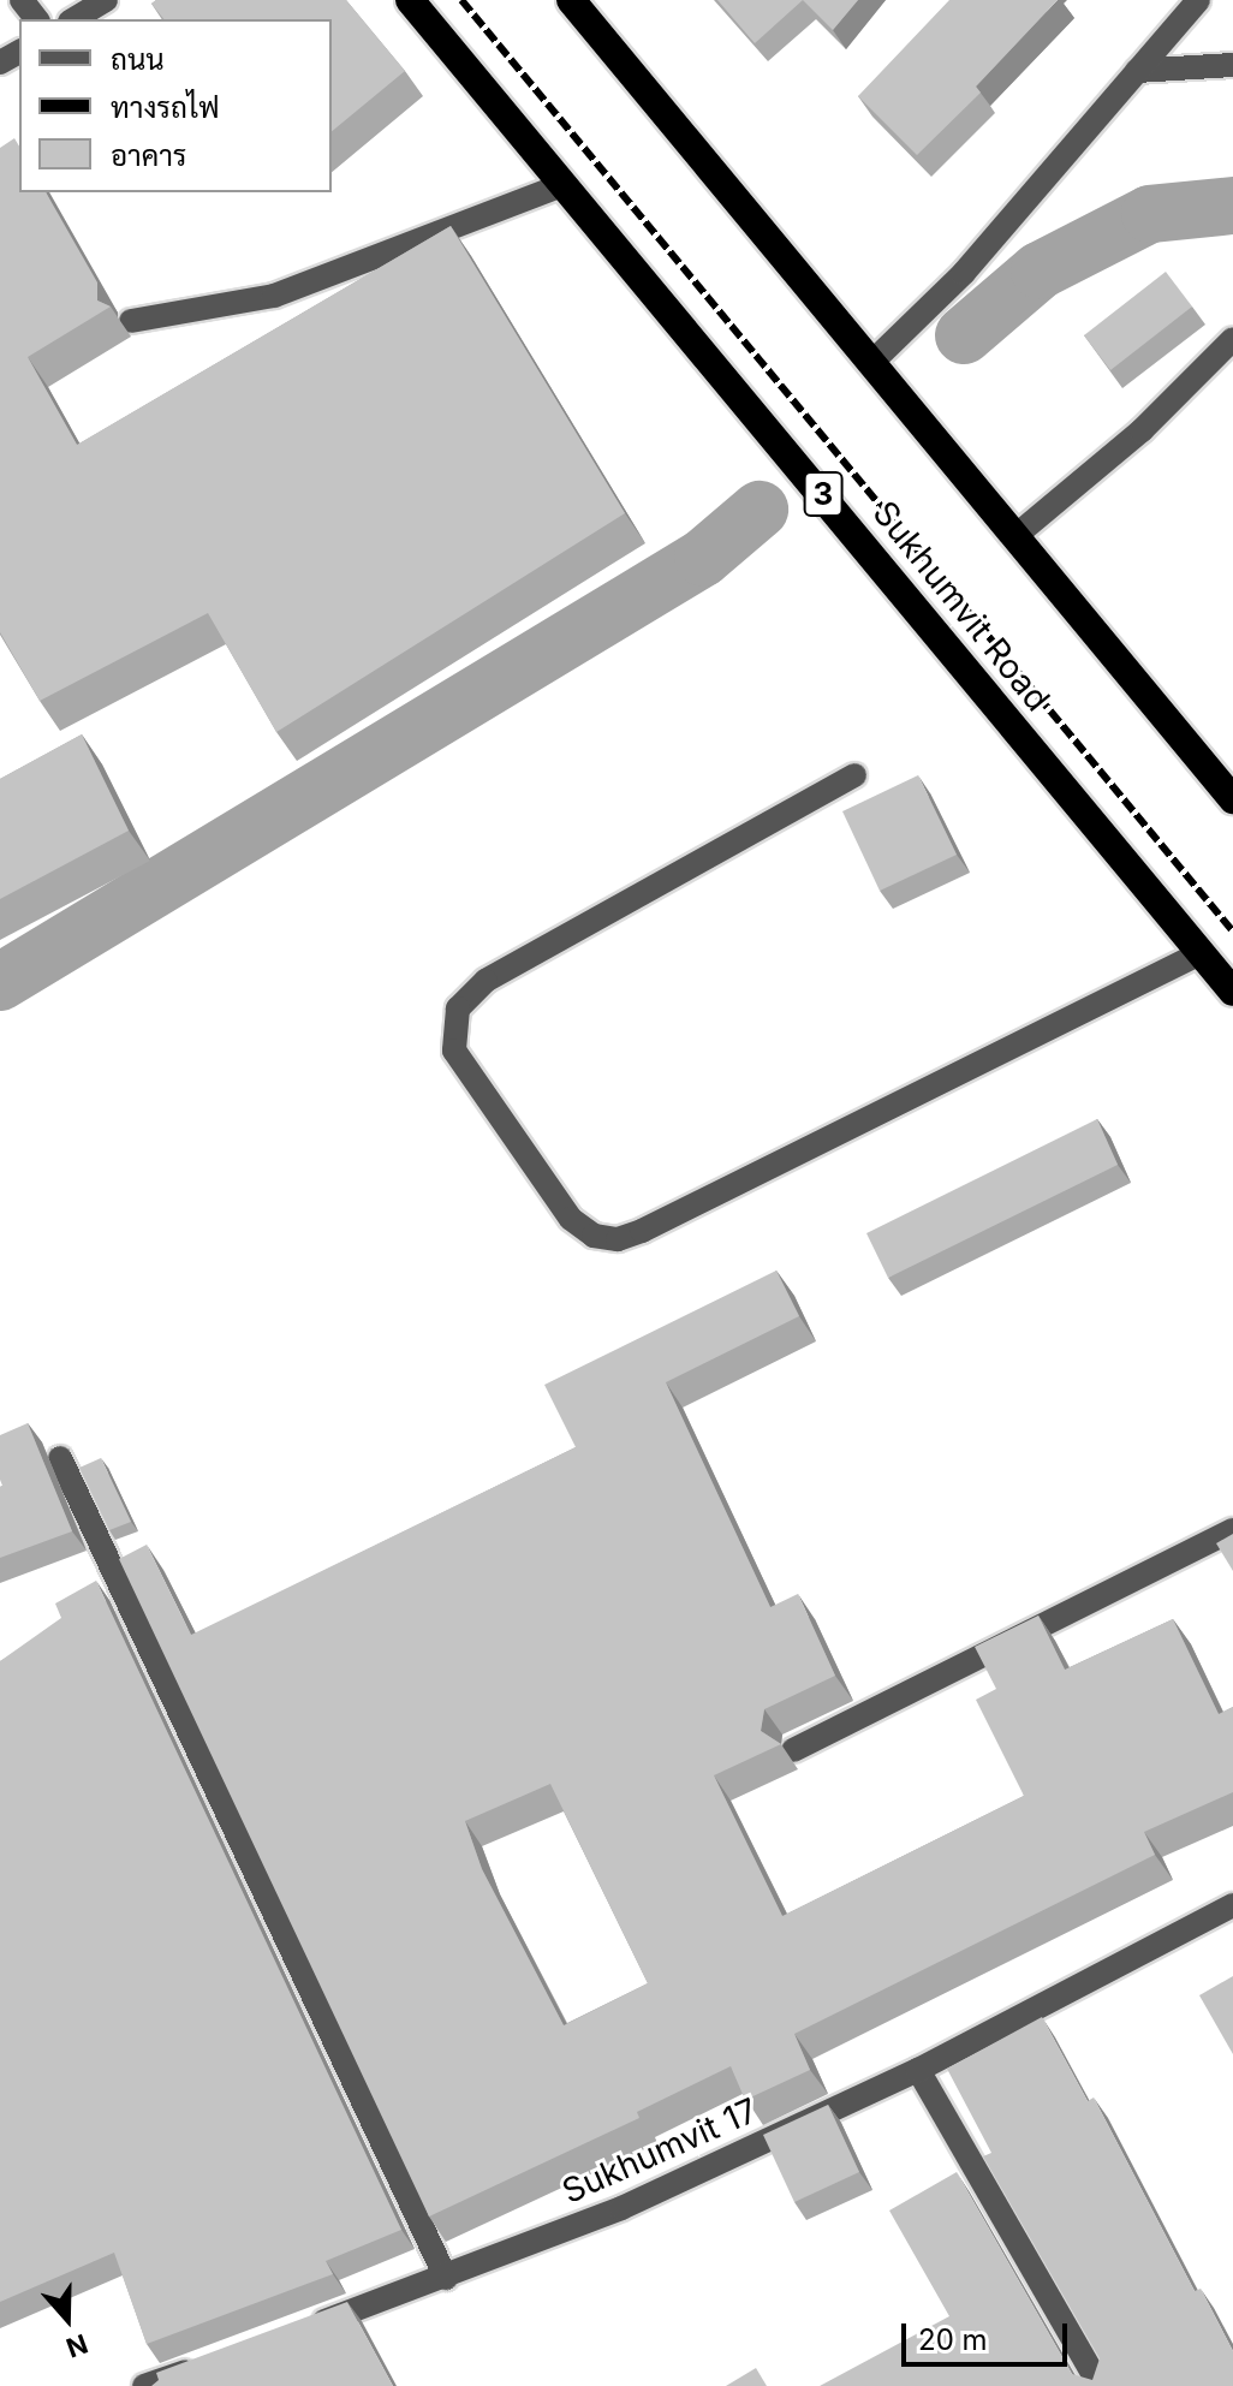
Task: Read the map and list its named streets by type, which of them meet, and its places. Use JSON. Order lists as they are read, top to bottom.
{
  "streets": {
    "highway": ["3", "Sukhumvit Road"],
    "street": ["Sukhumvit 17"]
  },
  "legend": ["ถนน", "ทางรถไฟ", "อาคาร"],
  "scale_bar": "20 m",
  "north": "bottom"
}
